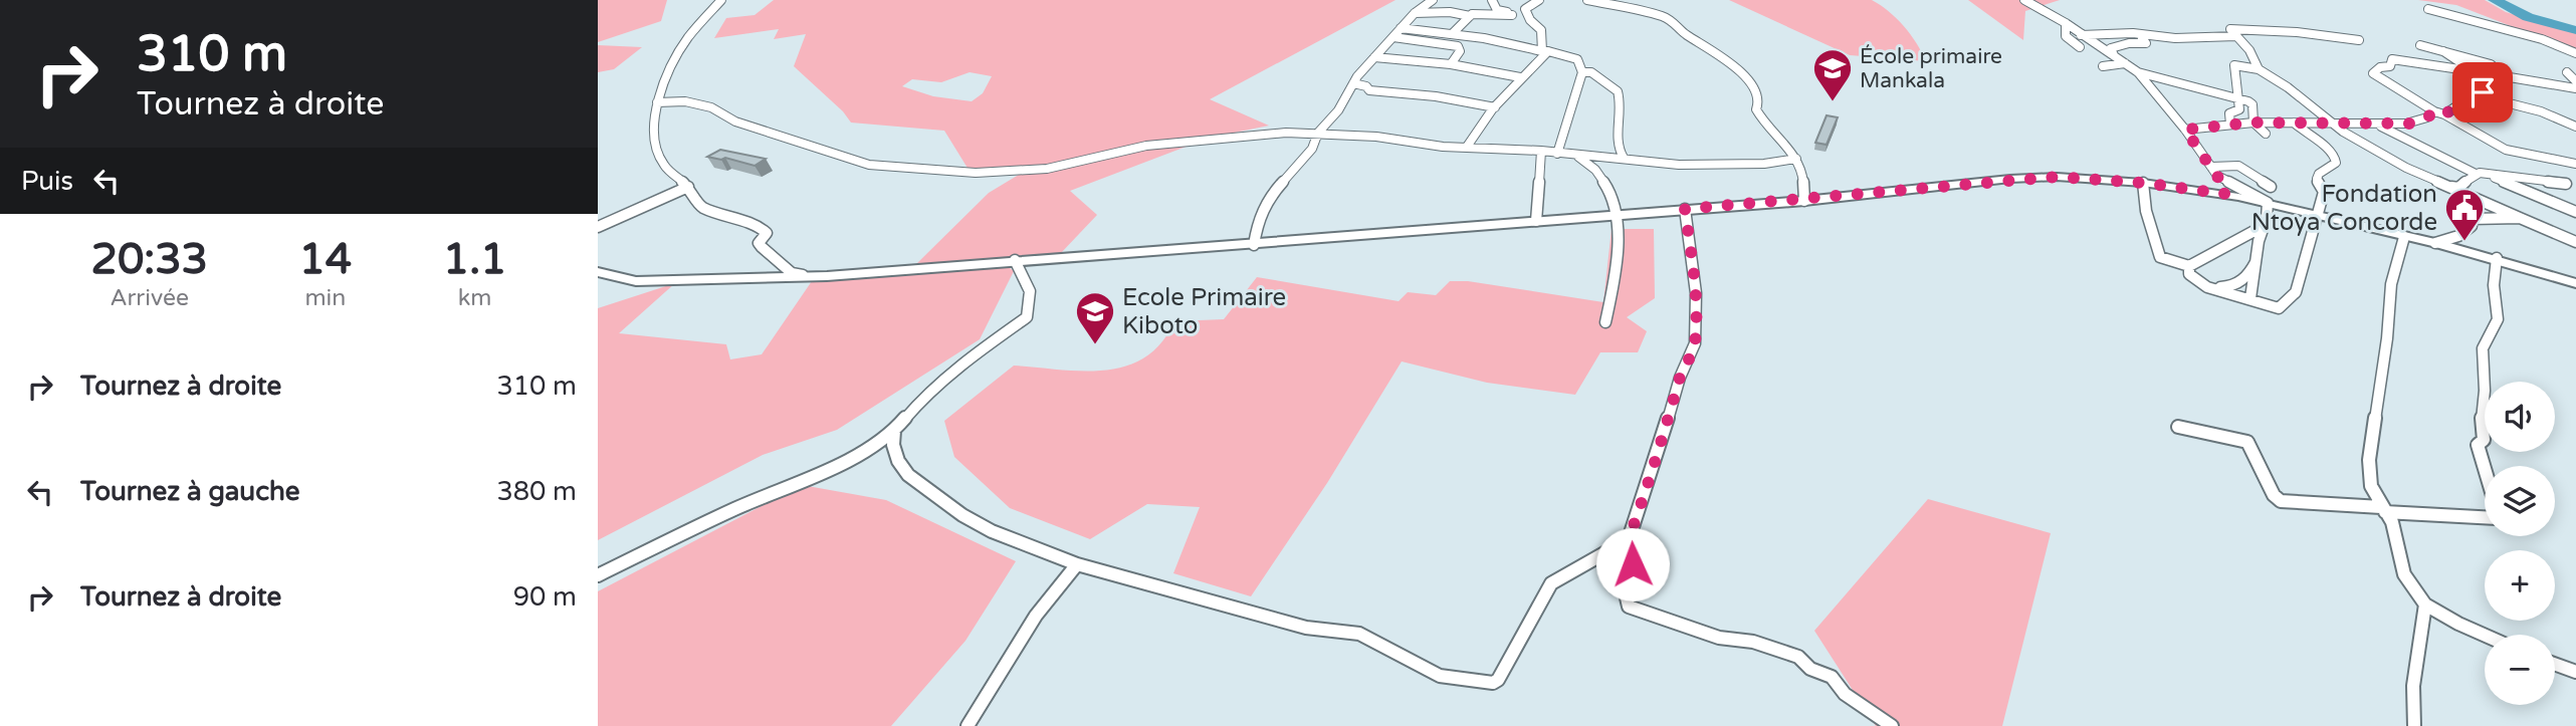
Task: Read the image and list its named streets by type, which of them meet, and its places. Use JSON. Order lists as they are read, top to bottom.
{
  "places": {
    "school or university": ["École primaire Mankala", "Ecole Primaire Kiboto"],
    "public building": ["Fondation Ntoya Concorde"]
  },
  "page": {
    "turn": ["310 m", "Tournez à droite"],
    "then": "Puis",
    "eta": [
      "20:33",
      "Arrivée",
      "14",
      "min",
      "1.1",
      "km"
    ],
    "list": [
      {
        "name": "Tournez à droite",
        "value": "310 m"
      },
      {
        "name": "Tournez à gauche",
        "value": "380 m"
      },
      {
        "name": "Tournez à droite",
        "value": "90 m"
      }
    ],
    "map_buttons": ["+", "−"]
  }
}
